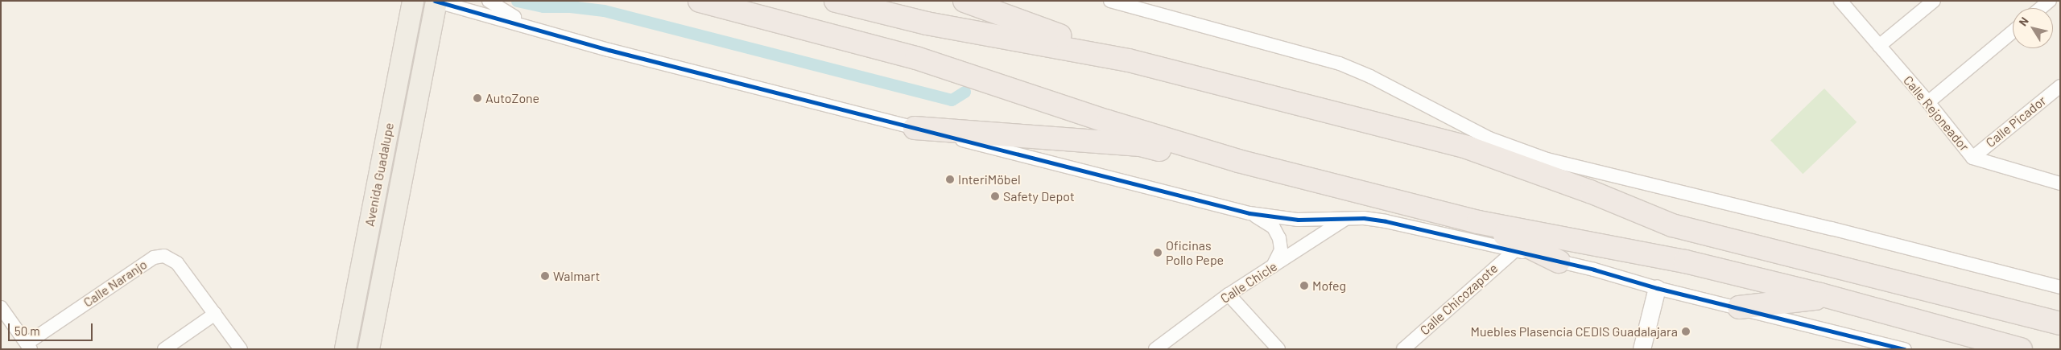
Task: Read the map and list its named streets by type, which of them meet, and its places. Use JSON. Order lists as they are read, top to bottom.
{
  "streets": {
    "main road": ["Avenida Guadalupe"],
    "street": [
      "Calle Rejoneador",
      "Calle Picador",
      "Calle Chicle",
      "Calle Naranjo",
      "Calle Chicozapote"
    ]
  },
  "crossings": [
    ["Calle Rejoneador", "Calle Picador"]
  ],
  "places": [
    "AutoZone",
    "InteriMöbel",
    "Safety Depot",
    "Oficinas Pollo Pepe",
    "Walmart",
    "Mofeg",
    "Muebles Plasencia CEDIS Guadalajara"
  ],
  "scale_bar": "50 m",
  "north": "top left"
}
